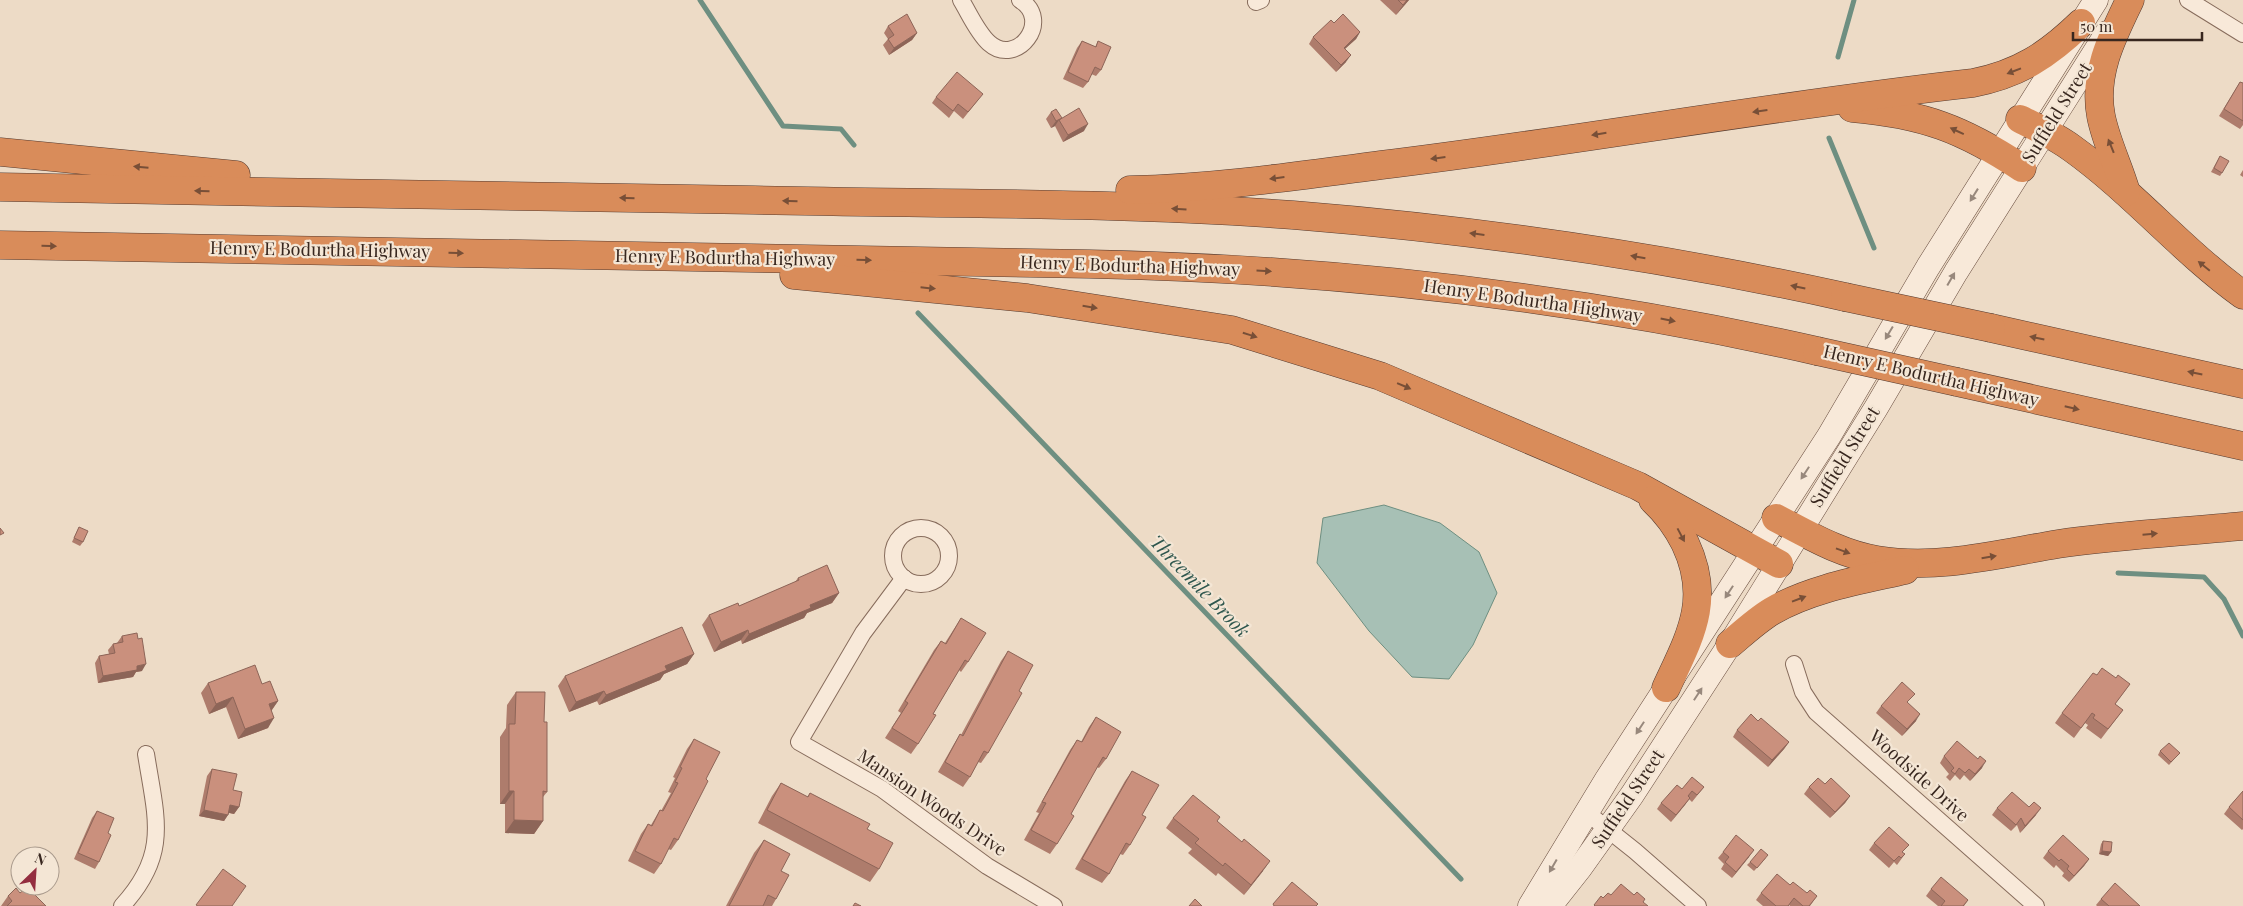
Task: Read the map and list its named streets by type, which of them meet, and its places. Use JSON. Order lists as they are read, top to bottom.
{
  "streets": {
    "highway": ["Henry E Bodurtha Highway"],
    "main road": ["Suffield Street"],
    "street": ["Woodside Drive", "Mansion Woods Drive"]
  },
  "water": ["Threemile Brook"],
  "scale_bar": "50 m",
  "north": "top right"
}
